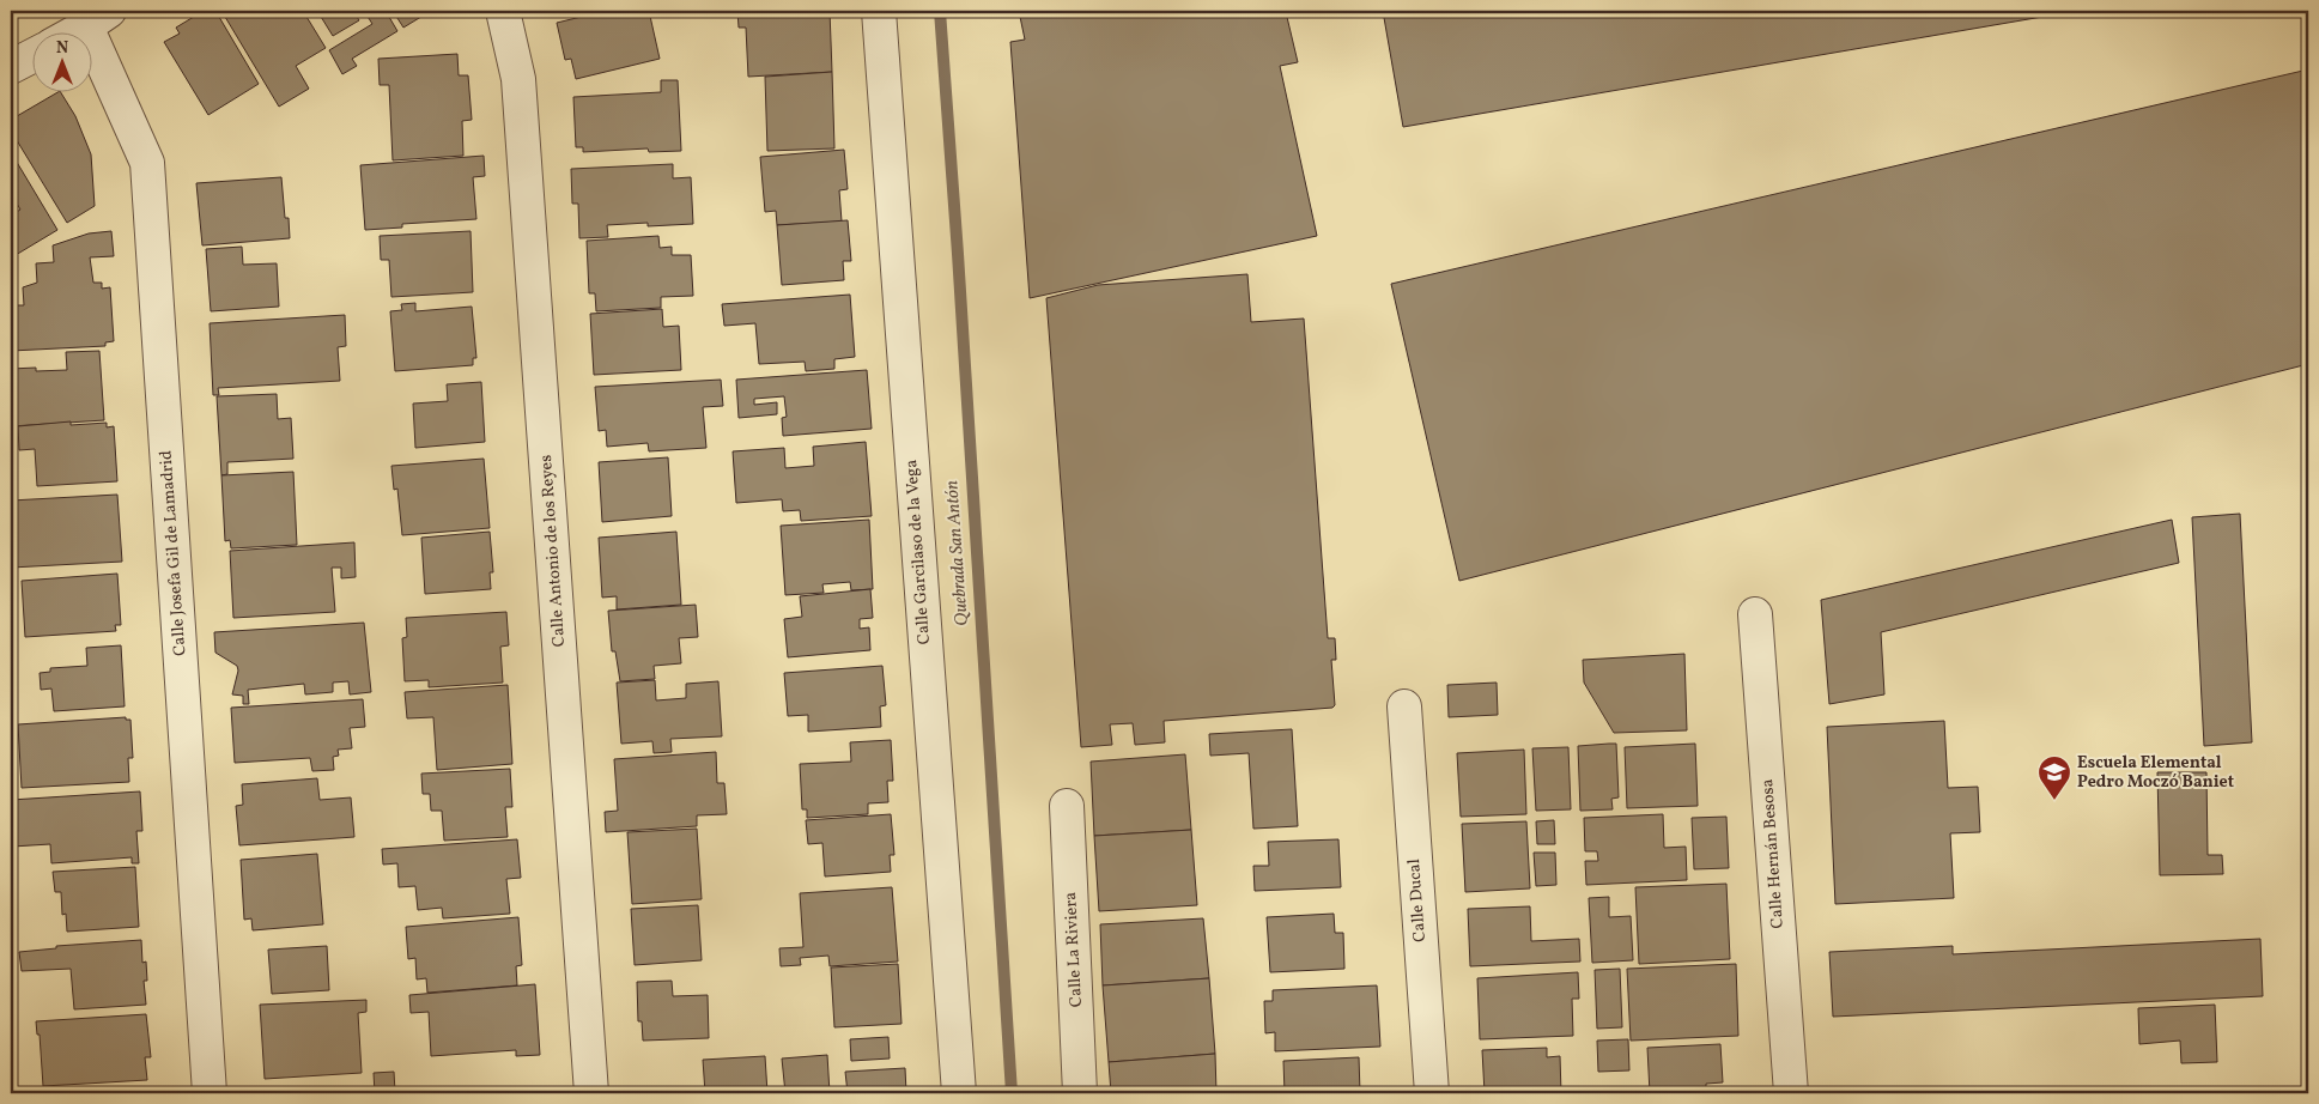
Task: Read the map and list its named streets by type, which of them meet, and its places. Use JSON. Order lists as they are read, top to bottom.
{
  "streets": {
    "street": [
      "Calle Antonio de los Reyes",
      "Calle Garcilaso de la Vega",
      "Calle Josefa Gil de Lamadrid",
      "Calle Hernán Besosa",
      "Calle Ducal",
      "Calle La Riviera"
    ]
  },
  "water": ["Quebrada San Antón"],
  "places": {
    "school or university": ["Escuela Elemental Pedro Moczó Baniet"]
  },
  "north": "top"
}
